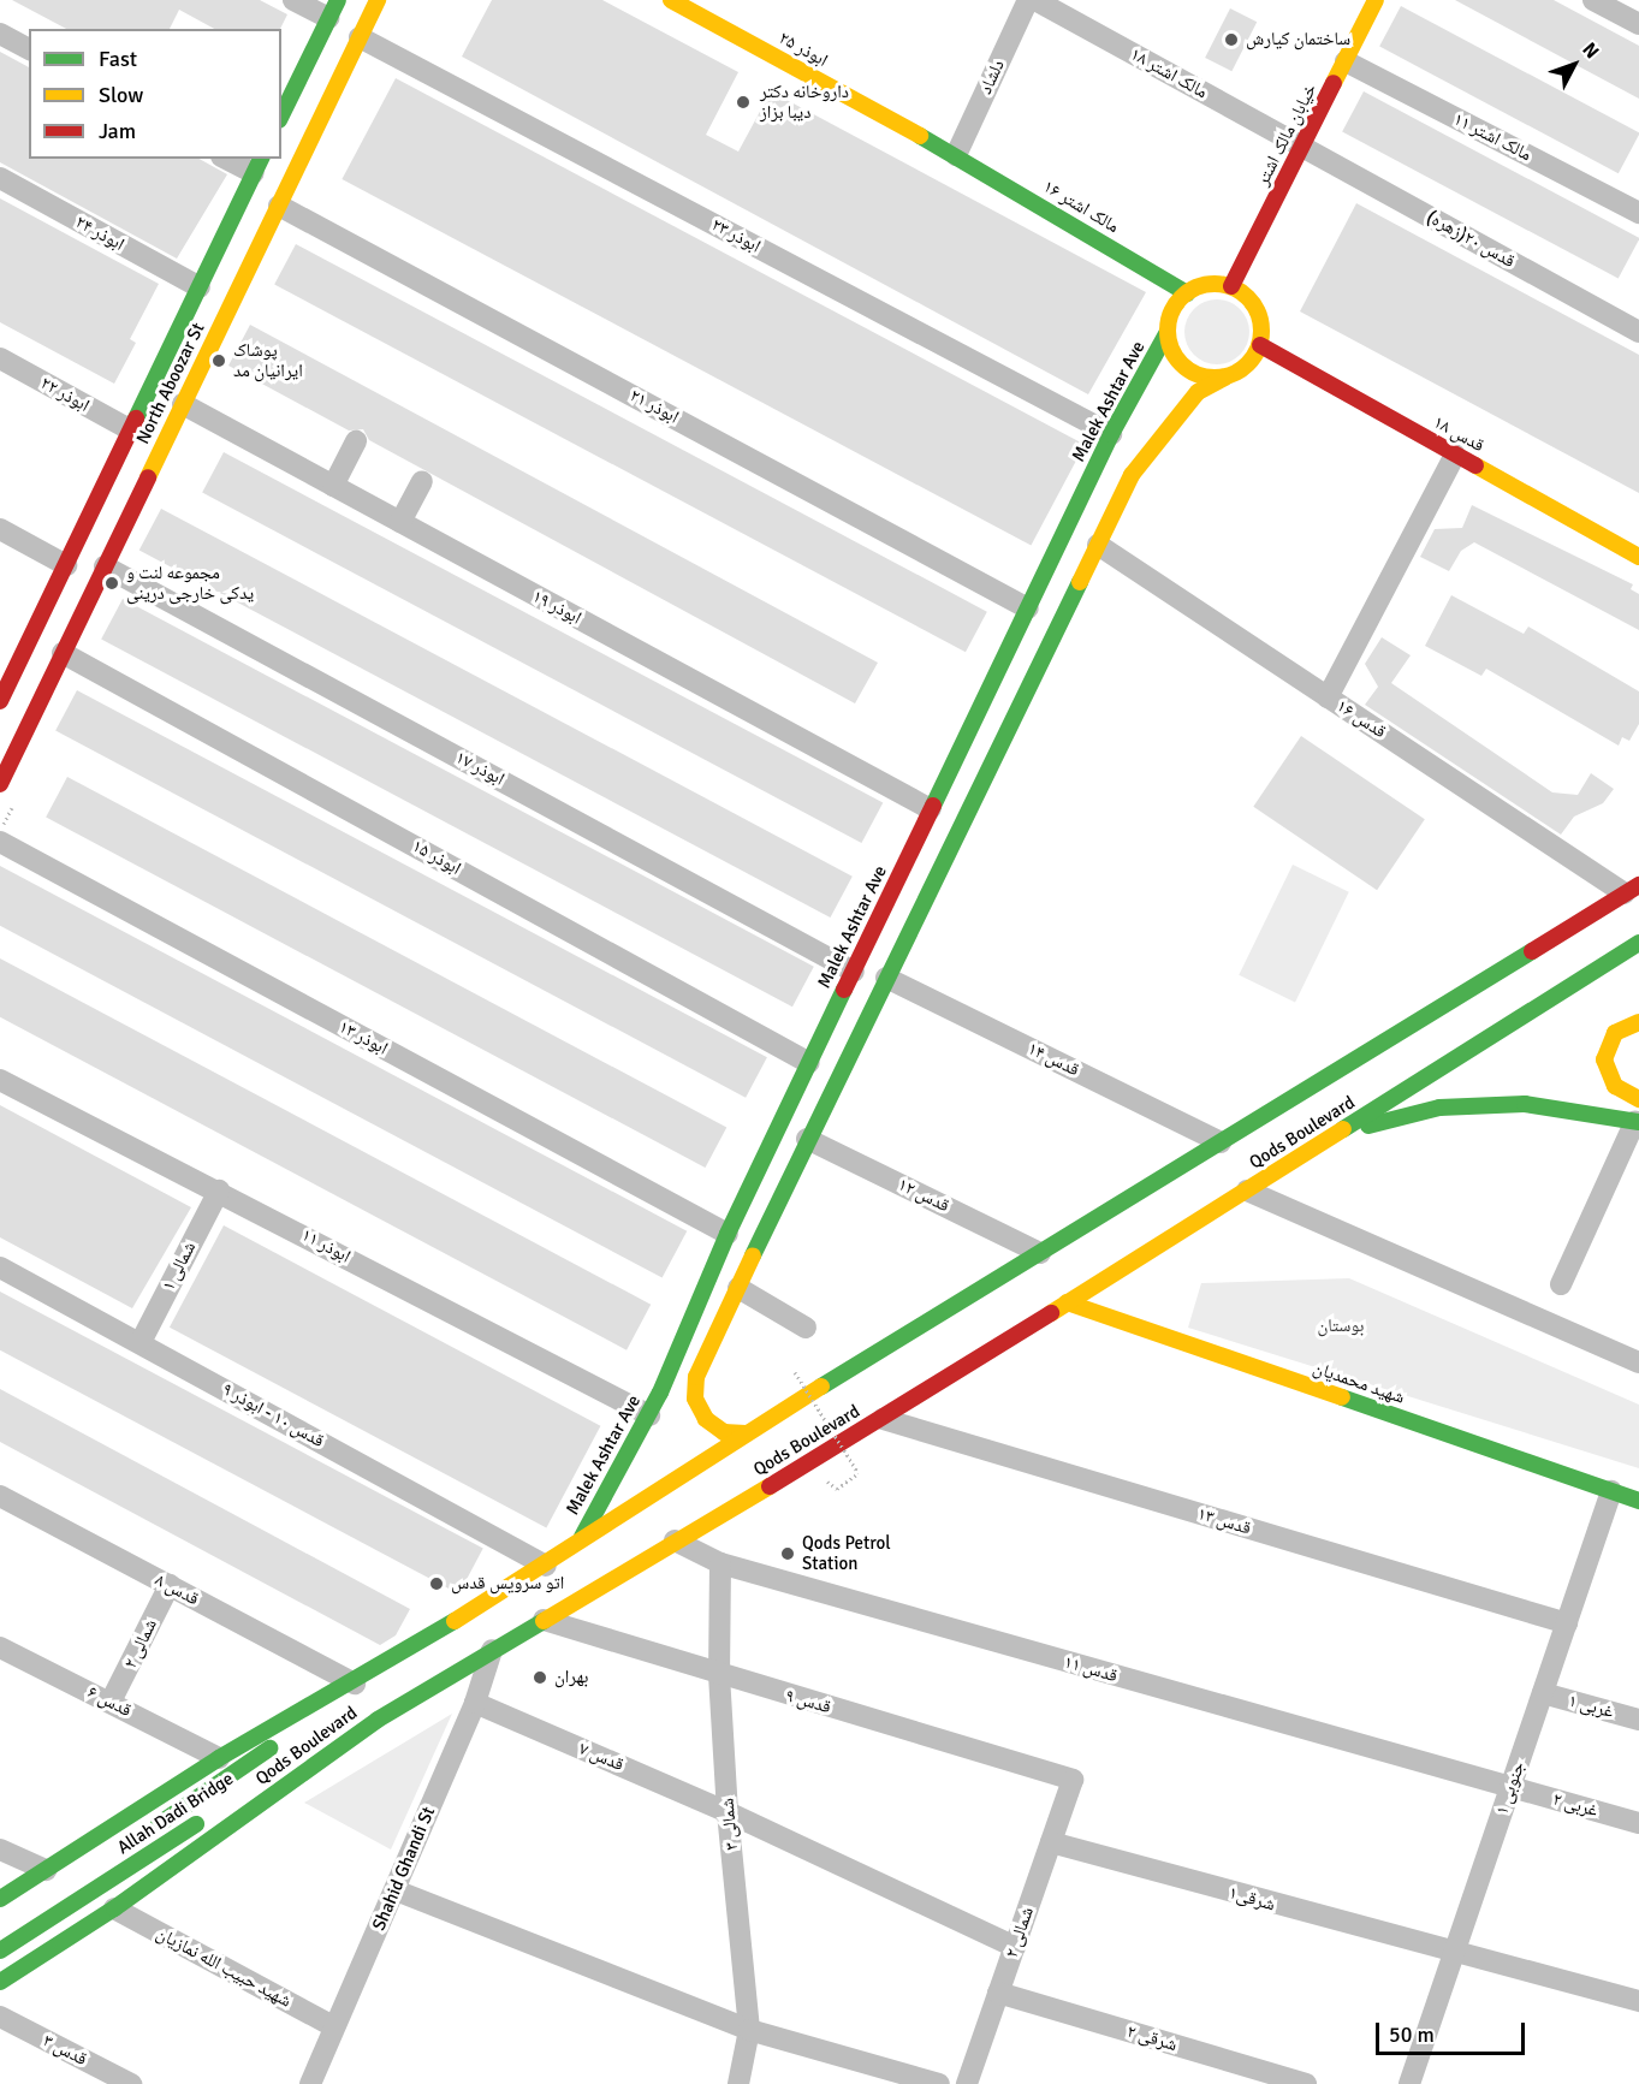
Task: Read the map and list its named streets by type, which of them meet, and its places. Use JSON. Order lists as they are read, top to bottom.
{
  "streets": {
    "main road": [
      "ابوذر ۲۵",
      "خیابان مالک اشتر",
      "مالک اشتر ۱۶",
      "North Aboozar St",
      "Malek Ashtar Ave",
      "قدس ۱۸",
      "Qods Boulevard",
      "شهید محمدیان",
      "Allah Dadi Bridge"
    ],
    "street": [
      "مالک اشتر ۱۸",
      "دلشاد",
      "مالک اشتر ۱۱",
      "ابوذر ۲۴",
      "ابوذر ۲۳",
      "قدس ۲۰(زهره)",
      "ابوذر ۲۲",
      "ابوذر ۲۱",
      "ابوذر ۱۹",
      "قدس ۱۶",
      "ابوذر ۱۷",
      "ابوذر ۱۵",
      "ابوذر ۱۳",
      "قدس ۱۴",
      "قدس ۱۲",
      "ابوذر ۱۱",
      "شمالی ۱",
      "قدس ۱۰ - ابوذر ۹",
      "قدس ۱۳",
      "قدس ۸",
      "شمالی ۲",
      "قدس ۱۱",
      "قدس ۶",
      "قدس ۹",
      "غربی ۱",
      "قدس ۷",
      "۱ جنوبی",
      "غربی ۲",
      "شمالی ۳",
      "Shahid Ghandi St",
      "شرقی۱",
      "شهید حبیب الله نمازیان",
      "شرقی ۲",
      "قدس ۳"
    ]
  },
  "crossings": [
    ["ابوذر ۲۵", "دلشاد"],
    ["ابوذر ۲۵", "مالک اشتر ۱۶"],
    ["مالک اشتر ۱۸", "خیابان مالک اشتر"],
    ["مالک اشتر ۱۸", "قدس ۲۰(زهره)"],
    ["دلشاد", "مالک اشتر ۱۶"],
    ["خیابان مالک اشتر", "مالک اشتر ۱۱"],
    ["خیابان مالک اشتر", "مالک اشتر ۱۶"],
    ["خیابان مالک اشتر", "قدس ۲۰(زهره)"],
    ["خیابان مالک اشتر", "Malek Ashtar Ave"],
    ["خیابان مالک اشتر", "قدس ۱۸"],
    ["مالک اشتر ۱۶", "Malek Ashtar Ave"],
    ["مالک اشتر ۱۶", "قدس ۱۸"],
    ["ابوذر ۲۴", "North Aboozar St"],
    ["ابوذر ۲۳", "North Aboozar St"],
    ["ابوذر ۲۳", "Malek Ashtar Ave"],
    ["North Aboozar St", "ابوذر ۲۲"],
    ["North Aboozar St", "ابوذر ۲۱"],
    ["North Aboozar St", "ابوذر ۱۹"],
    ["North Aboozar St", "ابوذر ۱۷"],
    ["North Aboozar St", "ابوذر ۱۵"],
    ["Malek Ashtar Ave", "ابوذر ۲۱"],
    ["Malek Ashtar Ave", "قدس ۱۸"],
    ["Malek Ashtar Ave", "ابوذر ۱۹"],
    ["Malek Ashtar Ave", "ابوذر ۱۷"],
    ["Malek Ashtar Ave", "ابوذر ۱۵"],
    ["Malek Ashtar Ave", "ابوذر ۱۳"],
    ["Malek Ashtar Ave", "Qods Boulevard"],
    ["Malek Ashtar Ave", "ابوذر ۱۱"],
    ["قدس ۱۶", "Qods Boulevard"],
    ["قدس ۱۴", "Qods Boulevard"],
    ["Qods Boulevard", "قدس ۱۲"],
    ["Qods Boulevard", "شهید محمدیان"],
    ["Qods Boulevard", "قدس ۱۰ - ابوذر ۹"],
    ["Qods Boulevard", "قدس ۱۳"],
    ["Qods Boulevard", "قدس ۸"],
    ["Qods Boulevard", "قدس ۱۱"],
    ["Qods Boulevard", "قدس ۶"],
    ["Qods Boulevard", "قدس ۹"],
    ["Qods Boulevard", "Allah Dadi Bridge"],
    ["Qods Boulevard", "Shahid Ghandi St"],
    ["Qods Boulevard", "شهید حبیب الله نمازیان"],
    ["ابوذر ۱۱", "شمالی ۱"],
    ["شمالی ۱", "قدس ۱۰ - ابوذر ۹"],
    ["شهید محمدیان", "۱ جنوبی"],
    ["قدس ۱۳", "۱ جنوبی"],
    ["قدس ۸", "شمالی ۲"],
    ["قدس ۸", "Allah Dadi Bridge"],
    ["شمالی ۲", "قدس ۶"],
    ["شمالی ۲", "قدس ۹"],
    ["شمالی ۲", "قدس ۷"],
    ["شمالی ۲", "شرقی۱"],
    ["شمالی ۲", "شرقی ۲"],
    ["قدس ۱۱", "۱ جنوبی"],
    ["قدس ۱۱", "غربی ۲"],
    ["قدس ۱۱", "شمالی ۳"],
    ["قدس ۹", "شمالی ۳"],
    ["غربی ۱", "۱ جنوبی"],
    ["قدس ۷", "شمالی ۳"],
    ["قدس ۷", "Shahid Ghandi St"],
    ["۱ جنوبی", "غربی ۲"],
    ["۱ جنوبی", "شرقی۱"],
    ["Shahid Ghandi St", "شهید حبیب الله نمازیان"]
  ],
  "parks": ["بوستان"],
  "places": [
    "ساختمان کیارش",
    "داروخانه دکتر دیبا بزاز",
    "پوشاک ایرانیان مد",
    "مجموعه لنت و یدکی خارجی درینی",
    "Qods Petrol Station",
    "اتو سرویس قدس",
    "بهران"
  ],
  "legend": ["Fast", "Slow", "Jam"],
  "scale_bar": "50 m",
  "north": "top right"
}
